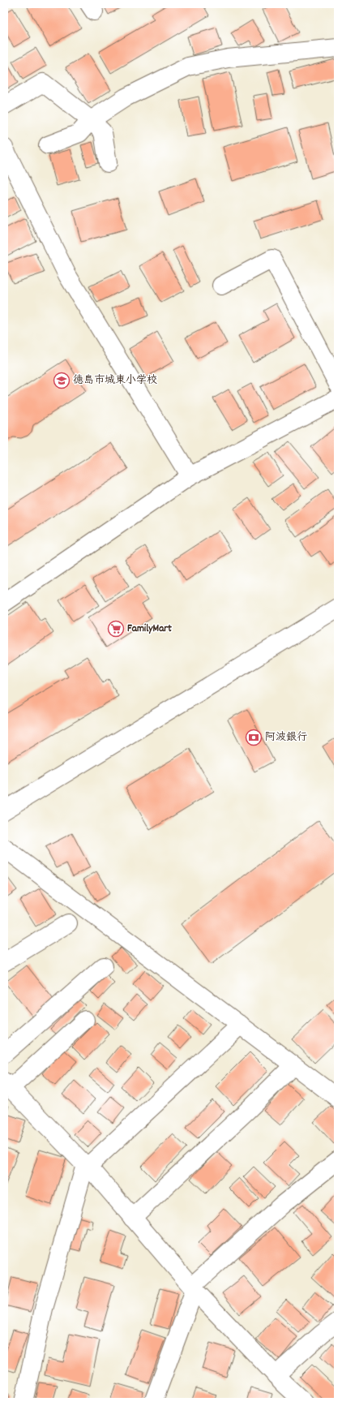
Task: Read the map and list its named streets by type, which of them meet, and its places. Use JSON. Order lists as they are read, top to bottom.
{
  "places": {
    "school or university": ["徳島市城東小学校"],
    "supermarket": ["FamilyMart"],
    "bank": ["阿波銀行"]
  }
}
